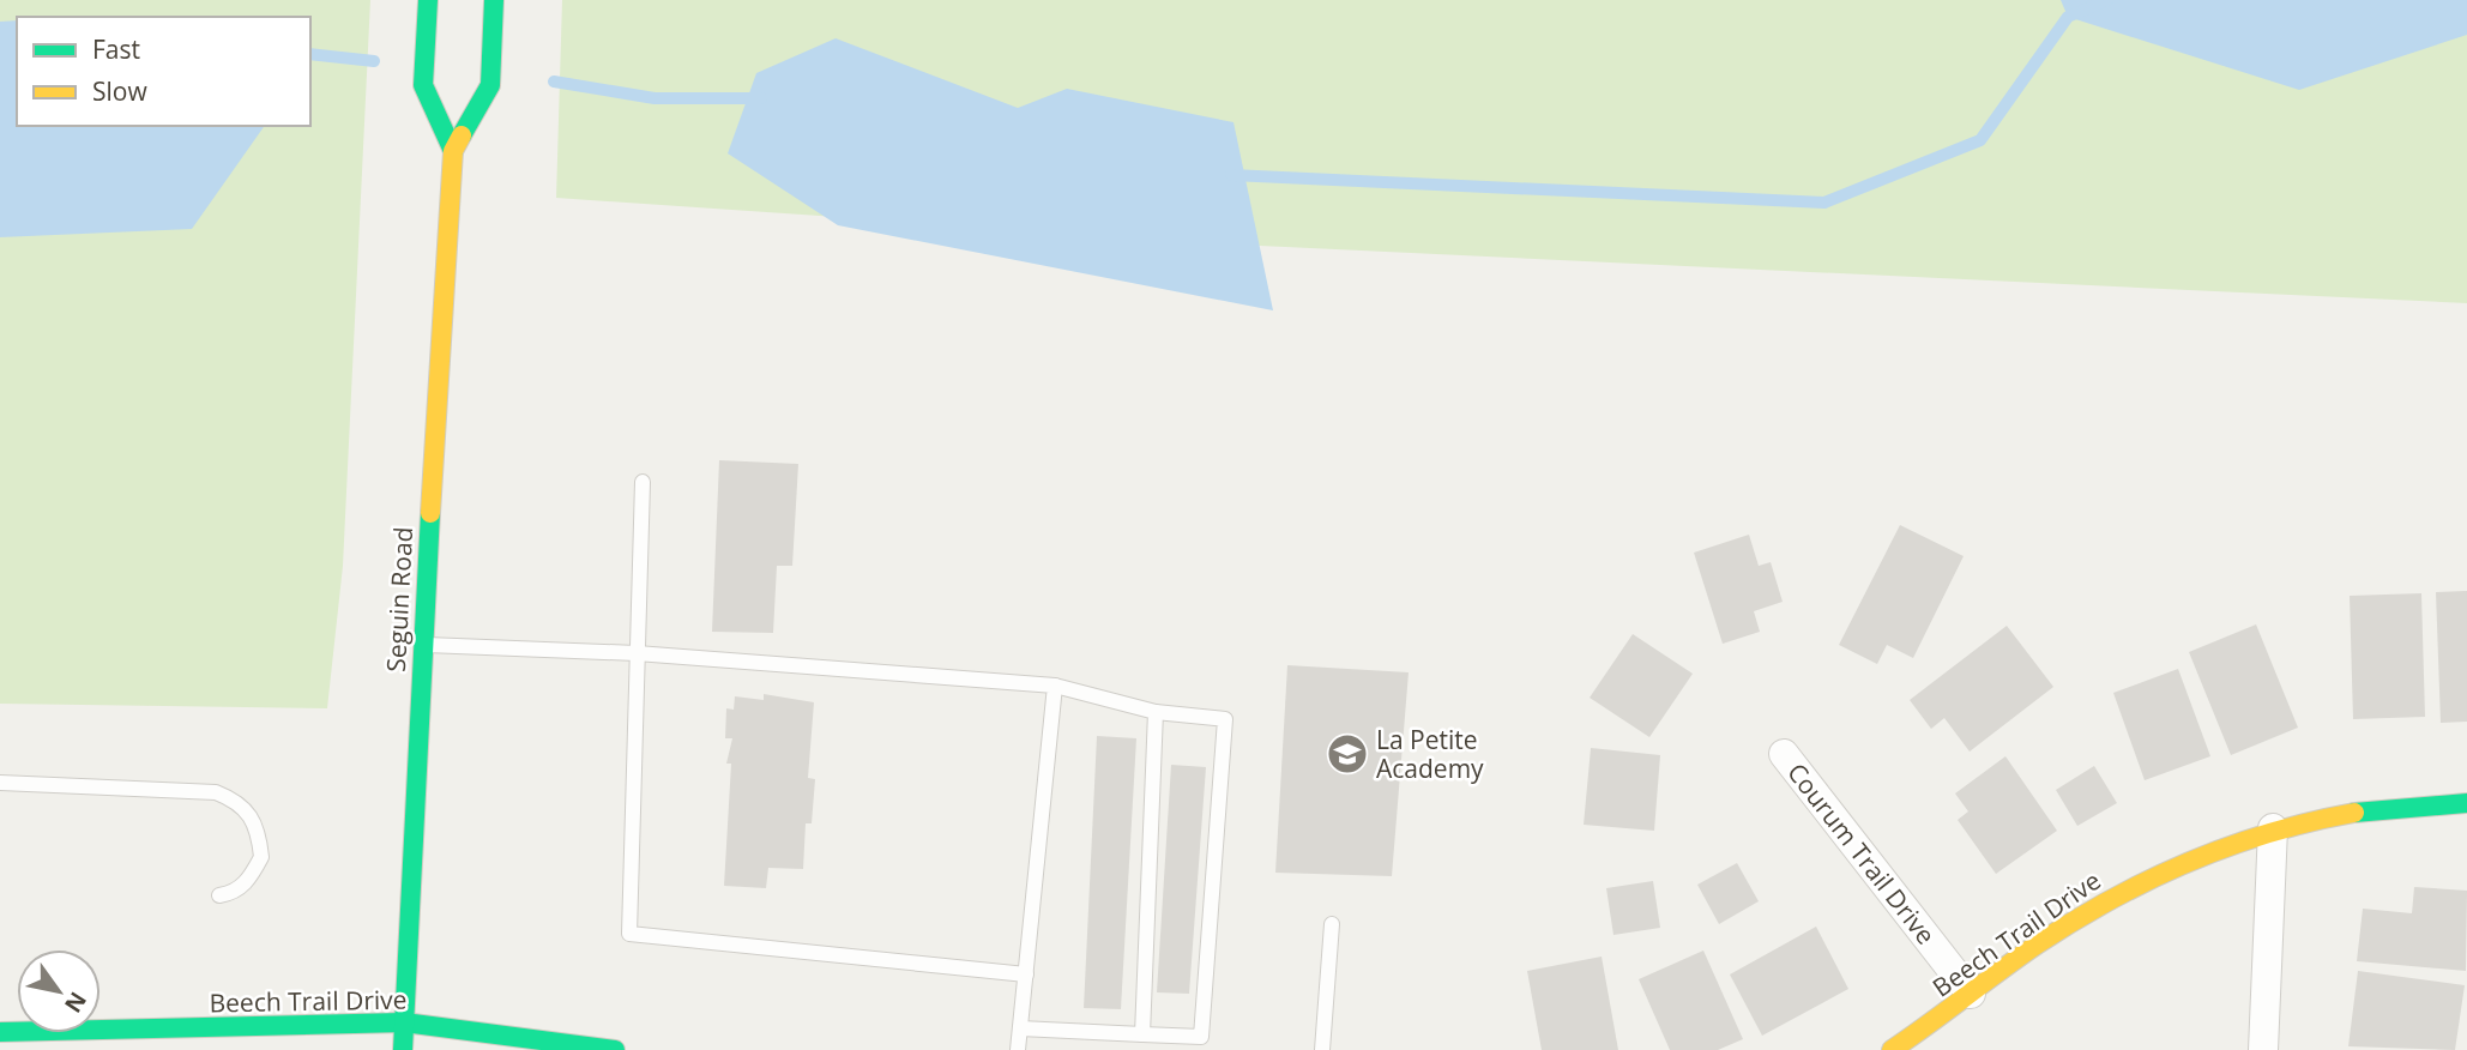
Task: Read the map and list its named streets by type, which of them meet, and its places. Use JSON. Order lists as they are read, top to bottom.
{
  "streets": {
    "street": ["Seguin Road", "Courum Trail Drive", "Beech Trail Drive"]
  },
  "crossings": [
    ["Seguin Road", "Beech Trail Drive"],
    ["Courum Trail Drive", "Beech Trail Drive"]
  ],
  "places": {
    "school or university": ["La Petite Academy"]
  },
  "legend": ["Fast", "Slow"],
  "north": "bottom right"
}
